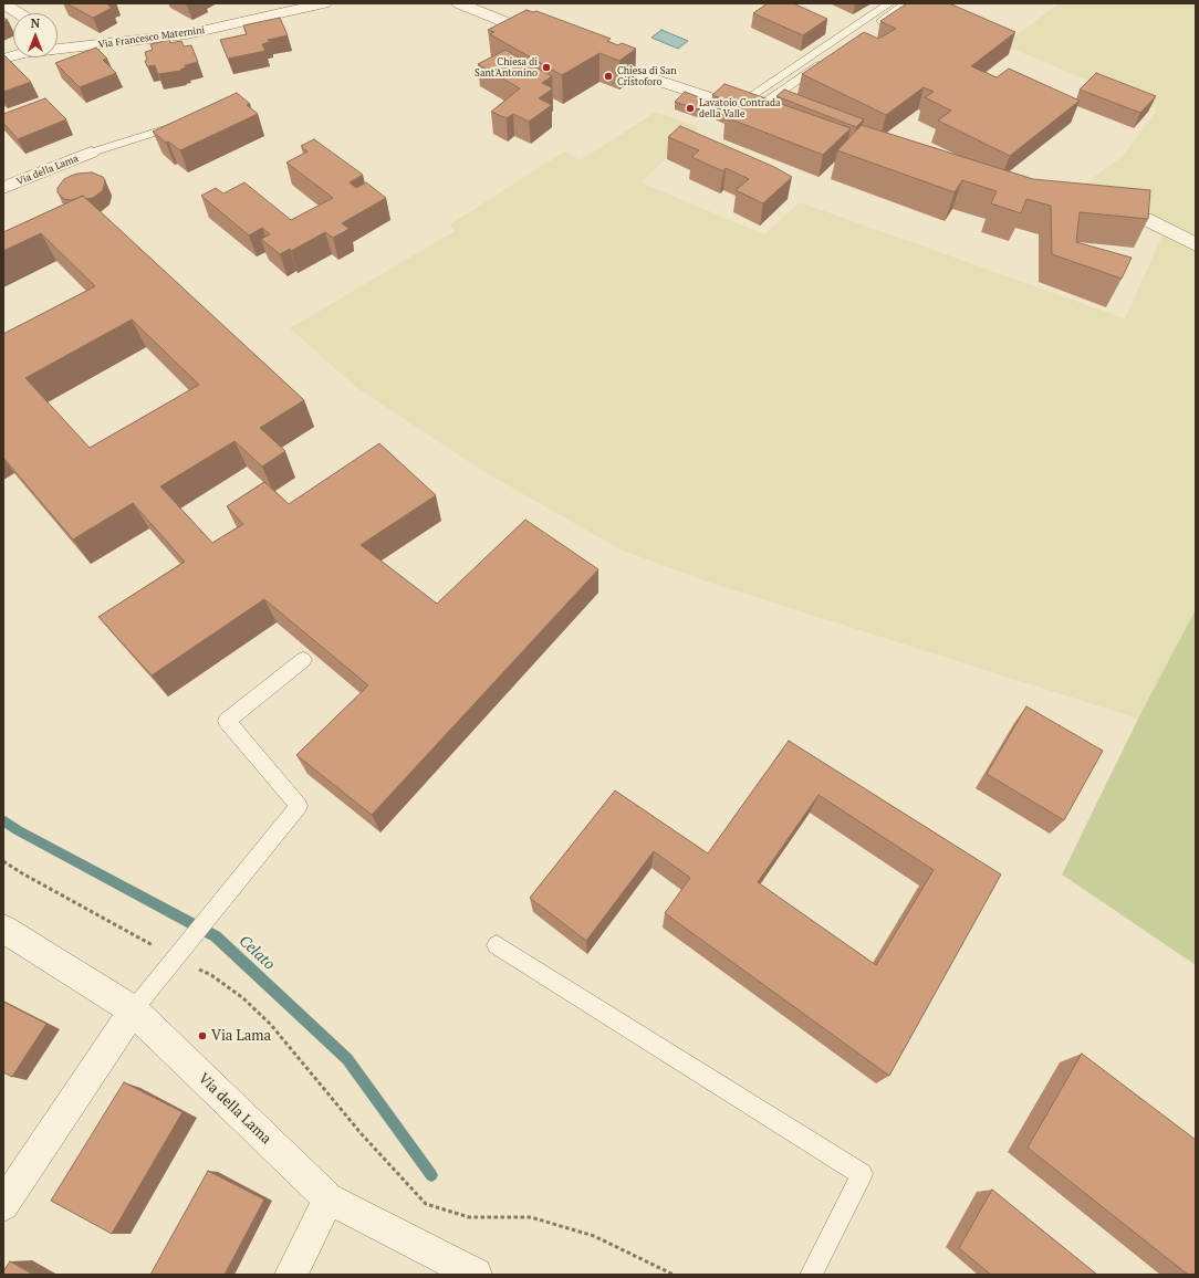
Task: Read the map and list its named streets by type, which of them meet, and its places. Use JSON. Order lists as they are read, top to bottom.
{
  "streets": {
    "street": ["Via Francesco Maternini", "Via della Lama"]
  },
  "water": ["Celato"],
  "places": [
    "Chiesa di Sant'Antonino",
    "Chiesa di San Cristoforo",
    "Lavatoio Contrada della Valle",
    "Via Lama"
  ],
  "north": "top"
}
